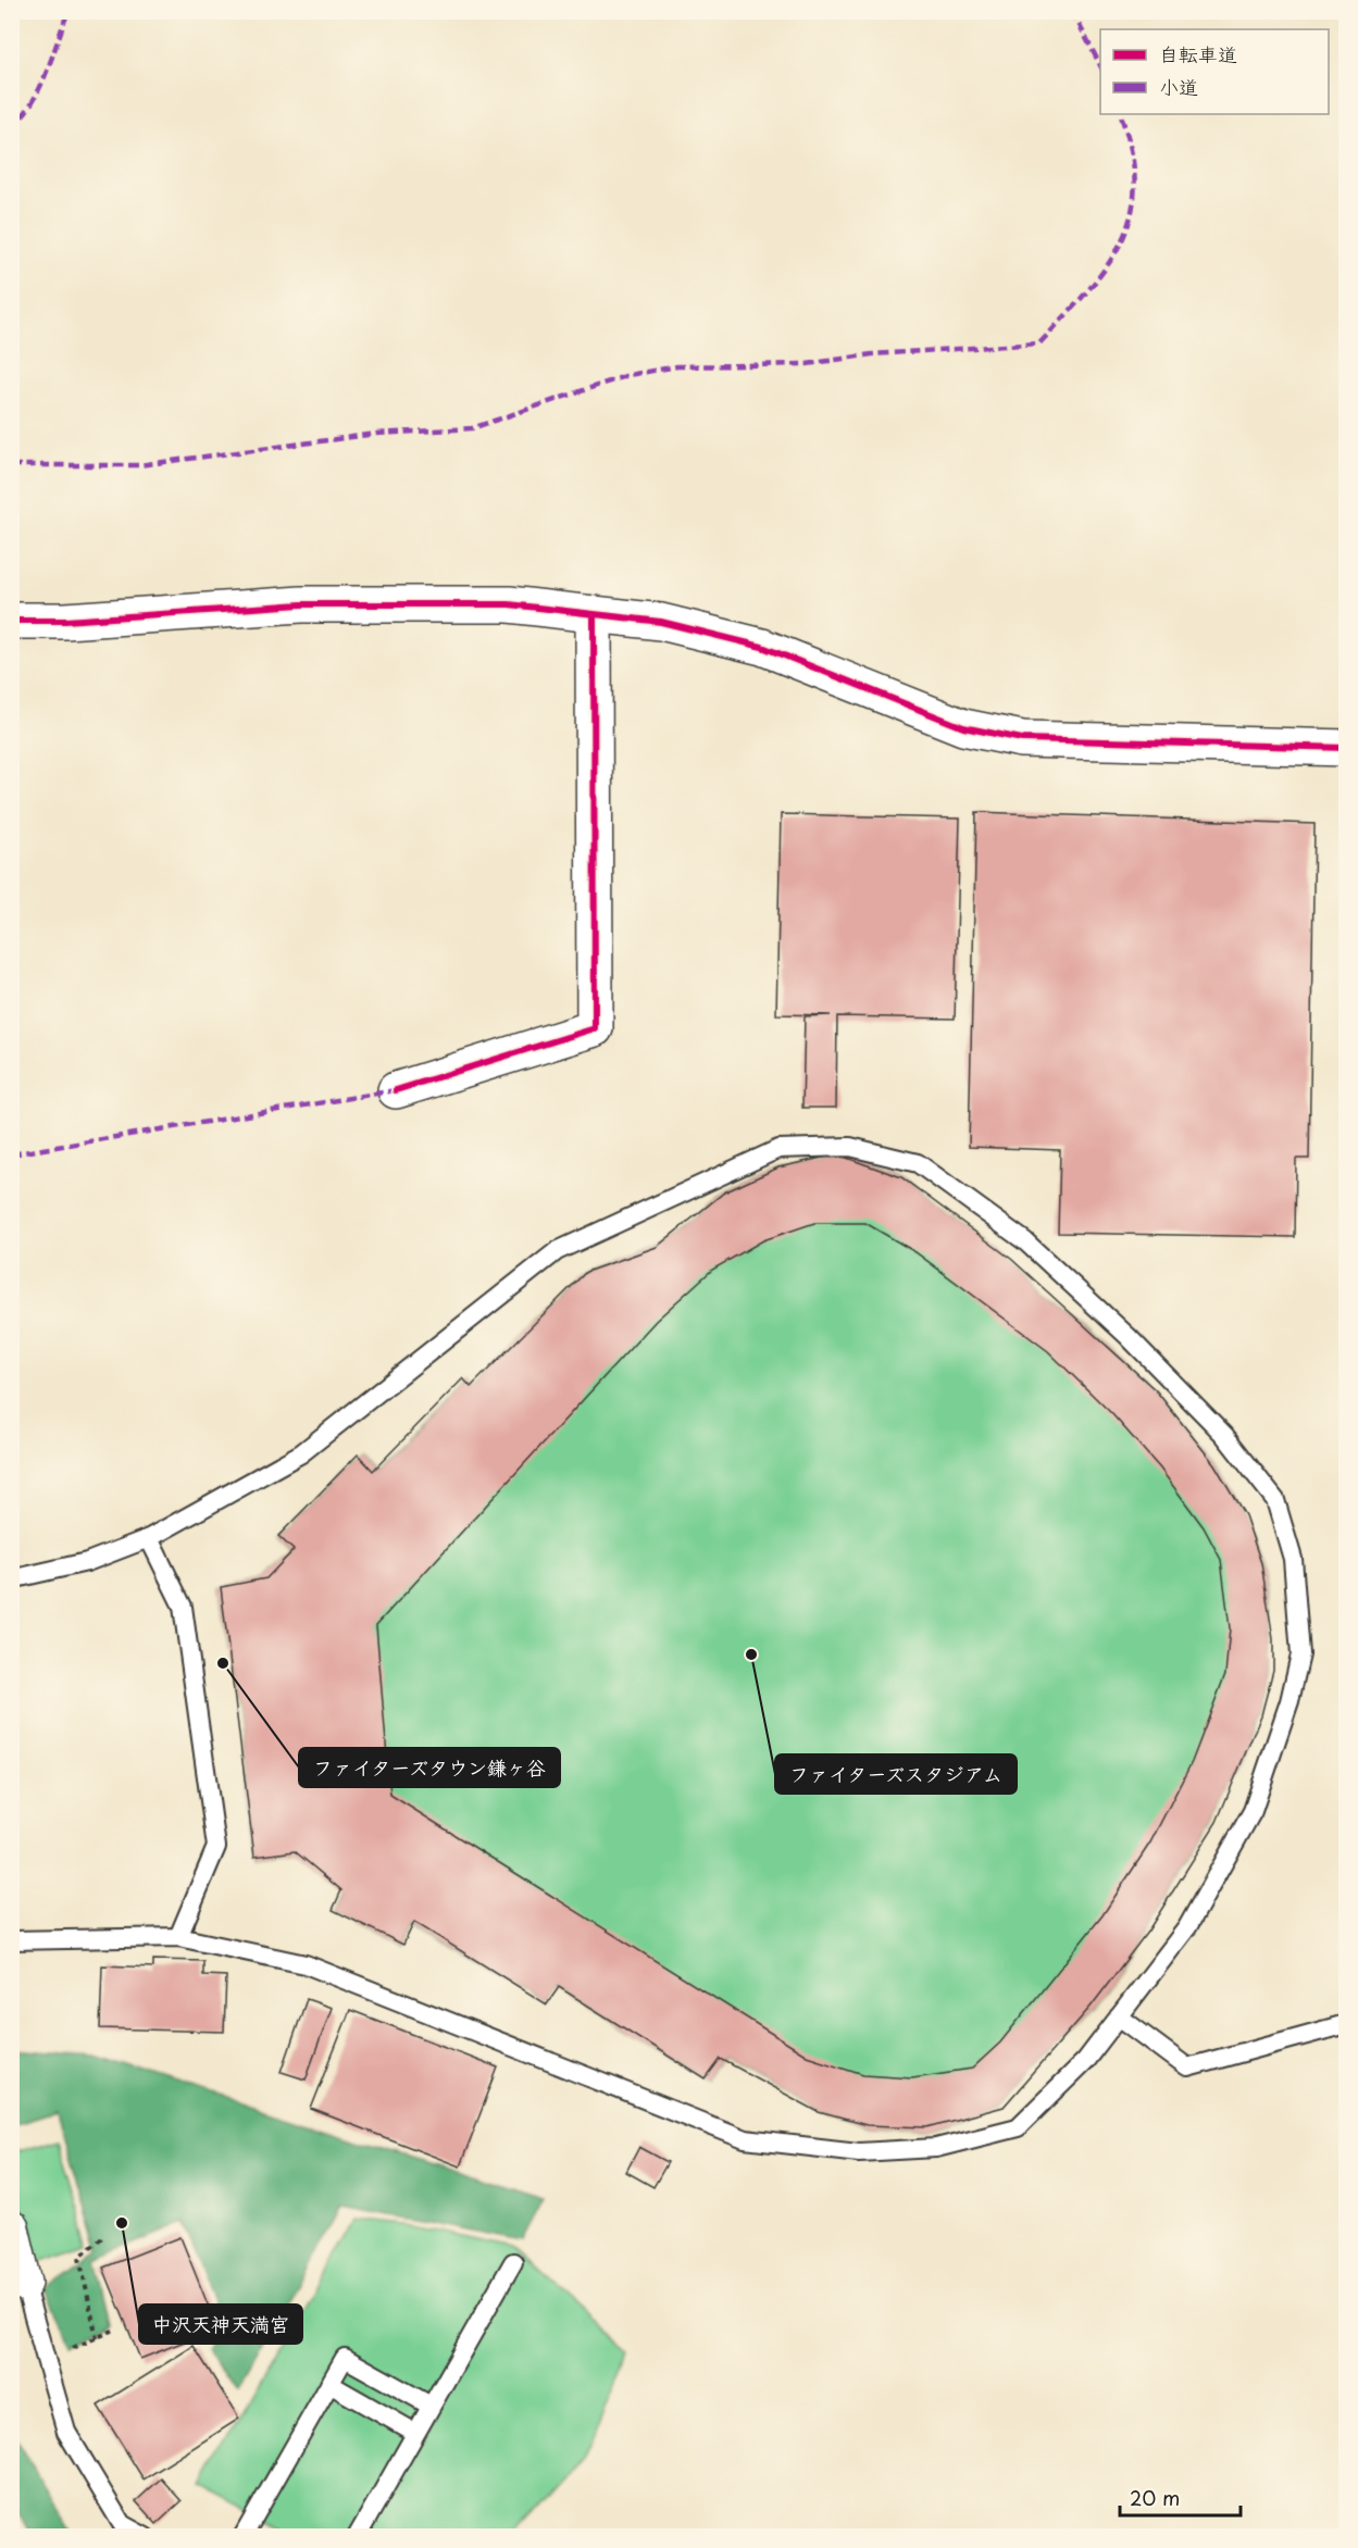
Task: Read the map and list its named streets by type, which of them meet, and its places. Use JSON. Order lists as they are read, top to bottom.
{
  "places": ["ファイターズスタジアム", "ファイターズタウン鎌ヶ谷", "中沢天神天満宮"],
  "legend": ["自転車道", "小道"],
  "scale_bar": "20 m"
}
